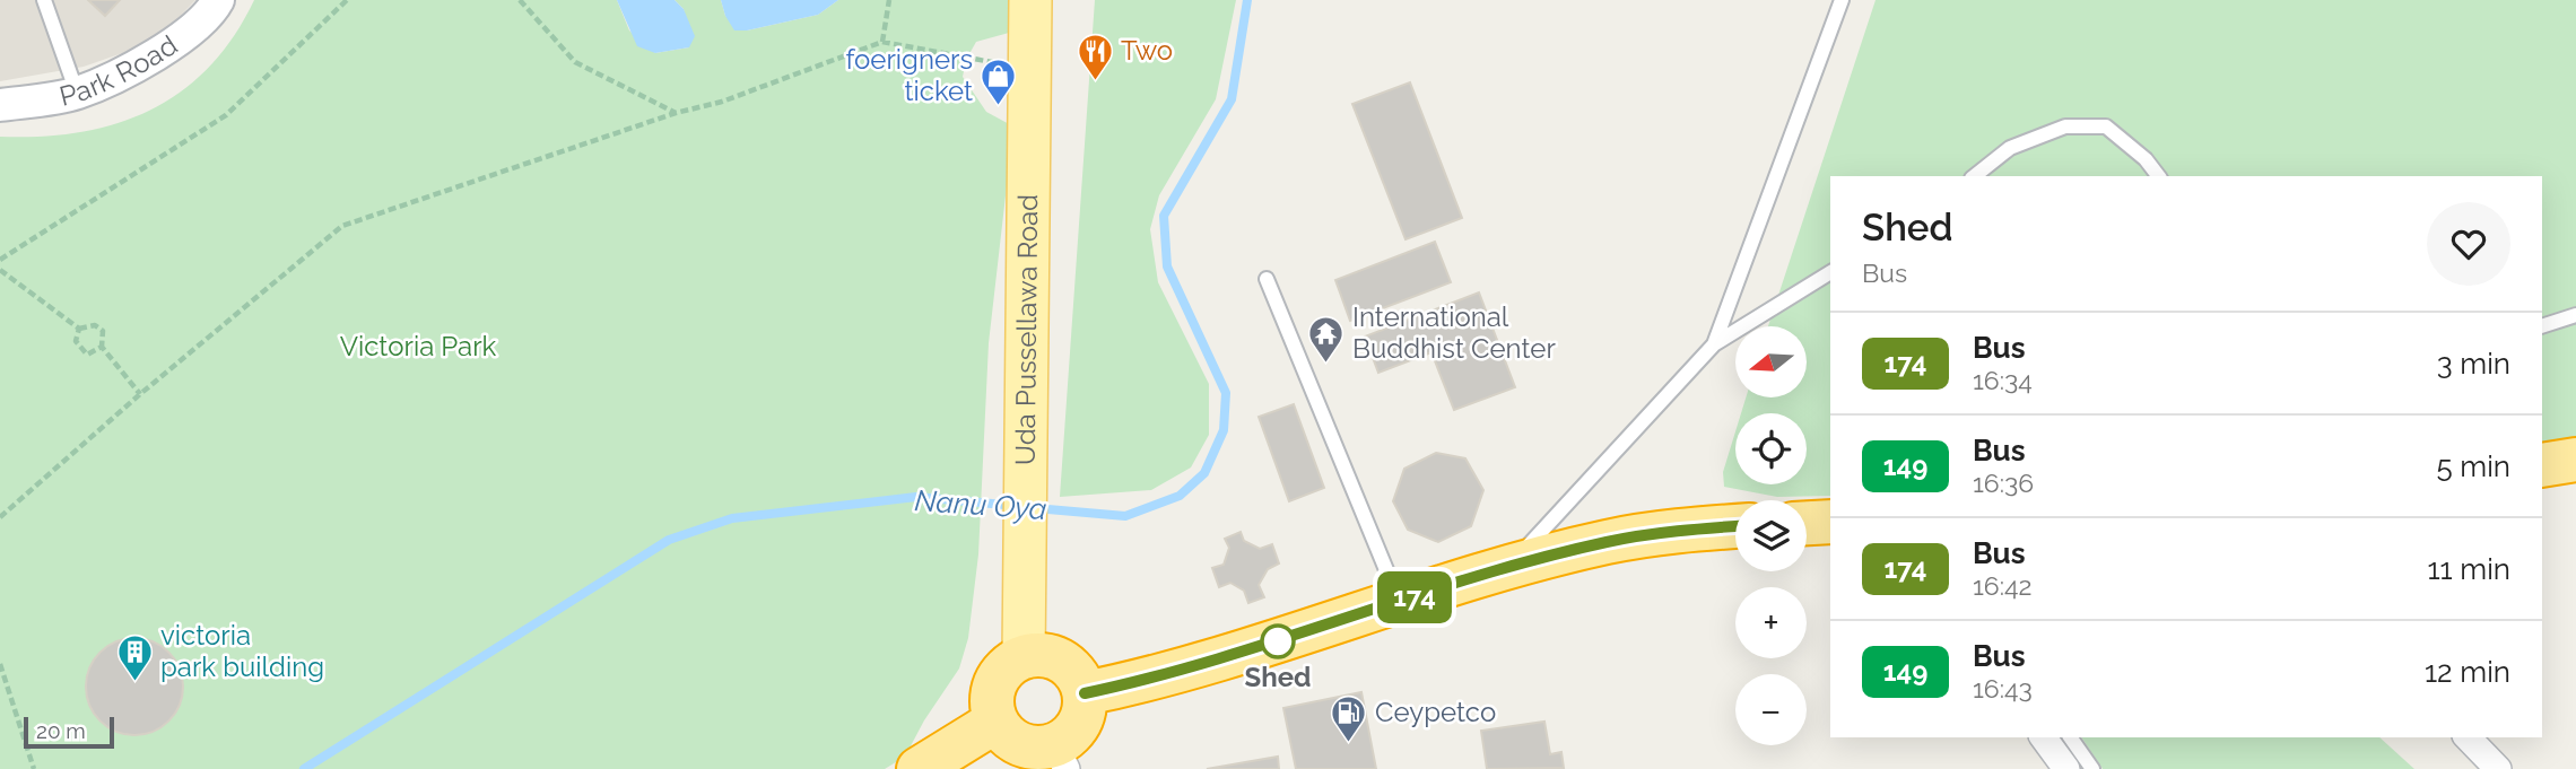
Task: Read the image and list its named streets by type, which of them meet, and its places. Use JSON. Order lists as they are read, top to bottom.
{
  "streets": {
    "main road": ["Uda Pussellawa Road"],
    "street": ["Park Road"]
  },
  "water": ["Nanu Oya"],
  "parks": ["Victoria Park"],
  "places": {
    "restaurant": ["Two"],
    "shop": ["foerigners ticket"],
    "temple": ["International Buddhist Center"],
    "other": ["Shed"],
    "building": ["victoria park building"],
    "fuel station": ["Ceypetco"]
  },
  "lines": ["bus line 174"],
  "scale_bar": "20 m",
  "north": "left",
  "page": {
    "on_map": "174",
    "heading": ["Shed", "Bus"],
    "list": [
      {
        "mark": "174",
        "name": "Bus",
        "note": "16:34",
        "value": "3 min"
      },
      {
        "mark": "149",
        "name": "Bus",
        "note": "16:36",
        "value": "5 min"
      },
      {
        "mark": "174",
        "name": "Bus",
        "note": "16:42",
        "value": "11 min"
      },
      {
        "mark": "149",
        "name": "Bus",
        "note": "16:43",
        "value": "12 min"
      }
    ],
    "map_buttons": ["+", "−"],
    "scale": "20 m"
  }
}
